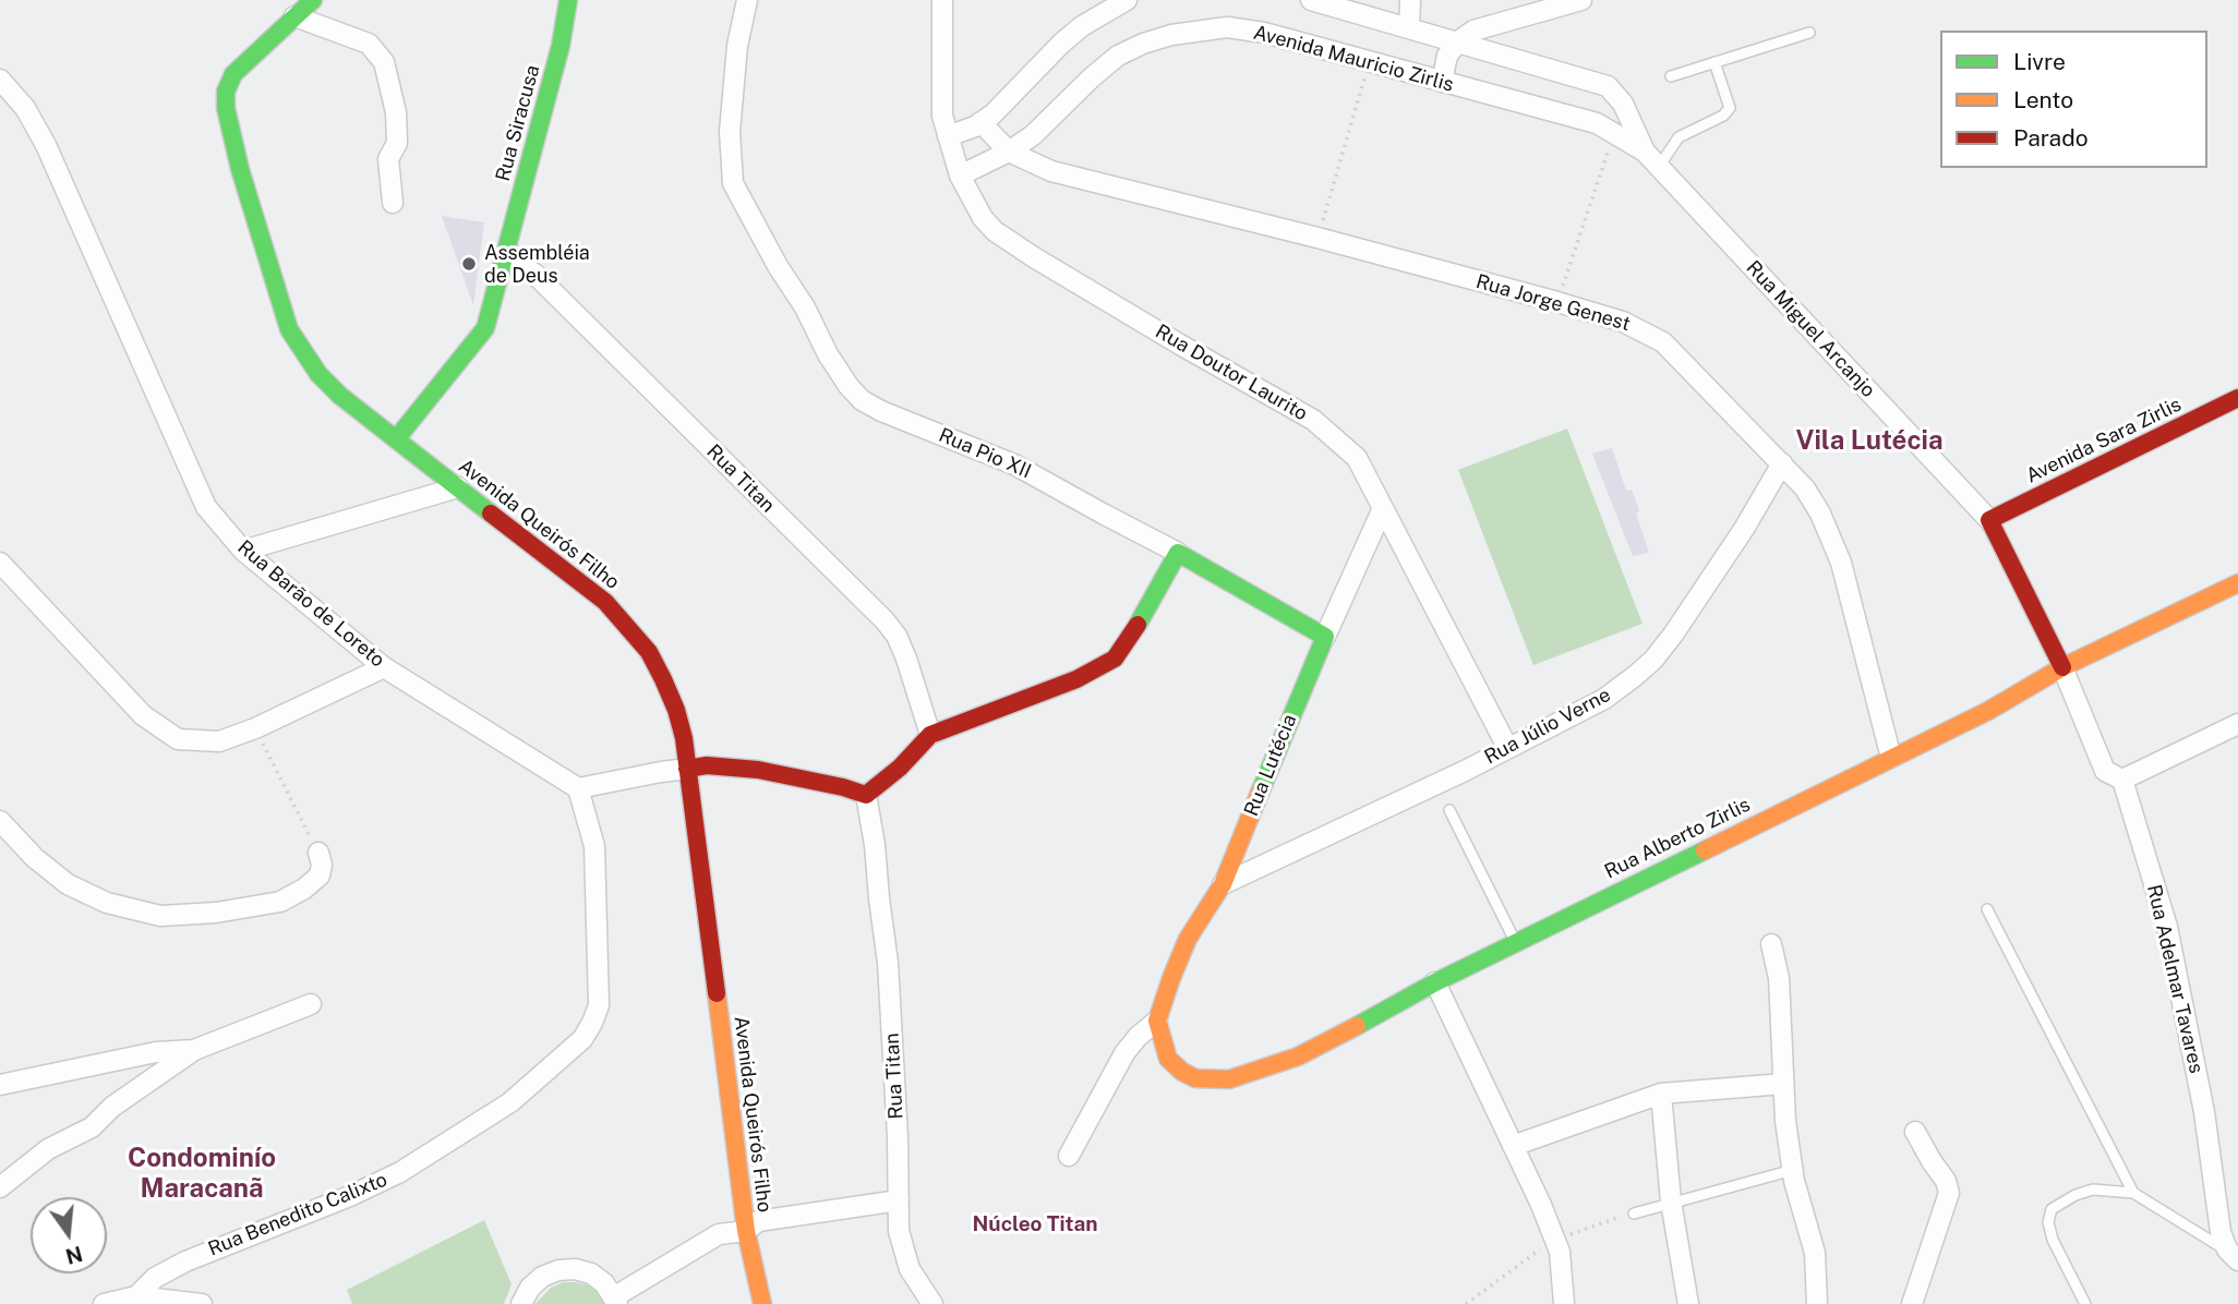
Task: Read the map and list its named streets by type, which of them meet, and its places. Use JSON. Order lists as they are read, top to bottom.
{
  "streets": {
    "street": [
      "Avenida Mauricio Zirlis",
      "Rua Siracusa",
      "Rua Jorge Genest",
      "Rua Miguel Arcanjo",
      "Rua Doutor Laurito",
      "Avenida Sara Zirlis",
      "Rua Pio XII",
      "Rua Titan",
      "Avenida Queirós Filho",
      "Rua Barão de Loreto",
      "Rua Júlio Verne",
      "Rua Lutécia",
      "Rua Alberto Zirlis",
      "Rua Adelmar Tavares",
      "Rua Benedito Calixto"
    ]
  },
  "crossings": [
    ["Avenida Mauricio Zirlis", "Rua Jorge Genest"],
    ["Avenida Mauricio Zirlis", "Rua Miguel Arcanjo"],
    ["Avenida Mauricio Zirlis", "Rua Doutor Laurito"],
    ["Rua Siracusa", "Rua Titan"],
    ["Rua Siracusa", "Avenida Queirós Filho"],
    ["Rua Jorge Genest", "Rua Júlio Verne"],
    ["Rua Jorge Genest", "Rua Alberto Zirlis"],
    ["Rua Miguel Arcanjo", "Avenida Sara Zirlis"],
    ["Rua Miguel Arcanjo", "Rua Alberto Zirlis"],
    ["Rua Miguel Arcanjo", "Rua Adelmar Tavares"],
    ["Rua Doutor Laurito", "Rua Júlio Verne"],
    ["Rua Doutor Laurito", "Rua Lutécia"],
    ["Rua Pio XII", "Rua Lutécia"],
    ["Rua Barão de Loreto", "Rua Benedito Calixto"],
    ["Rua Júlio Verne", "Rua Lutécia"],
    ["Rua Lutécia", "Rua Alberto Zirlis"],
    ["Rua Alberto Zirlis", "Rua Adelmar Tavares"]
  ],
  "districts": ["Vila Lutécia", "Condominío Maracanã", "Núcleo Titan"],
  "places": ["Assembléia de Deus"],
  "legend": ["Livre", "Lento", "Parado"],
  "north": "bottom"
}
